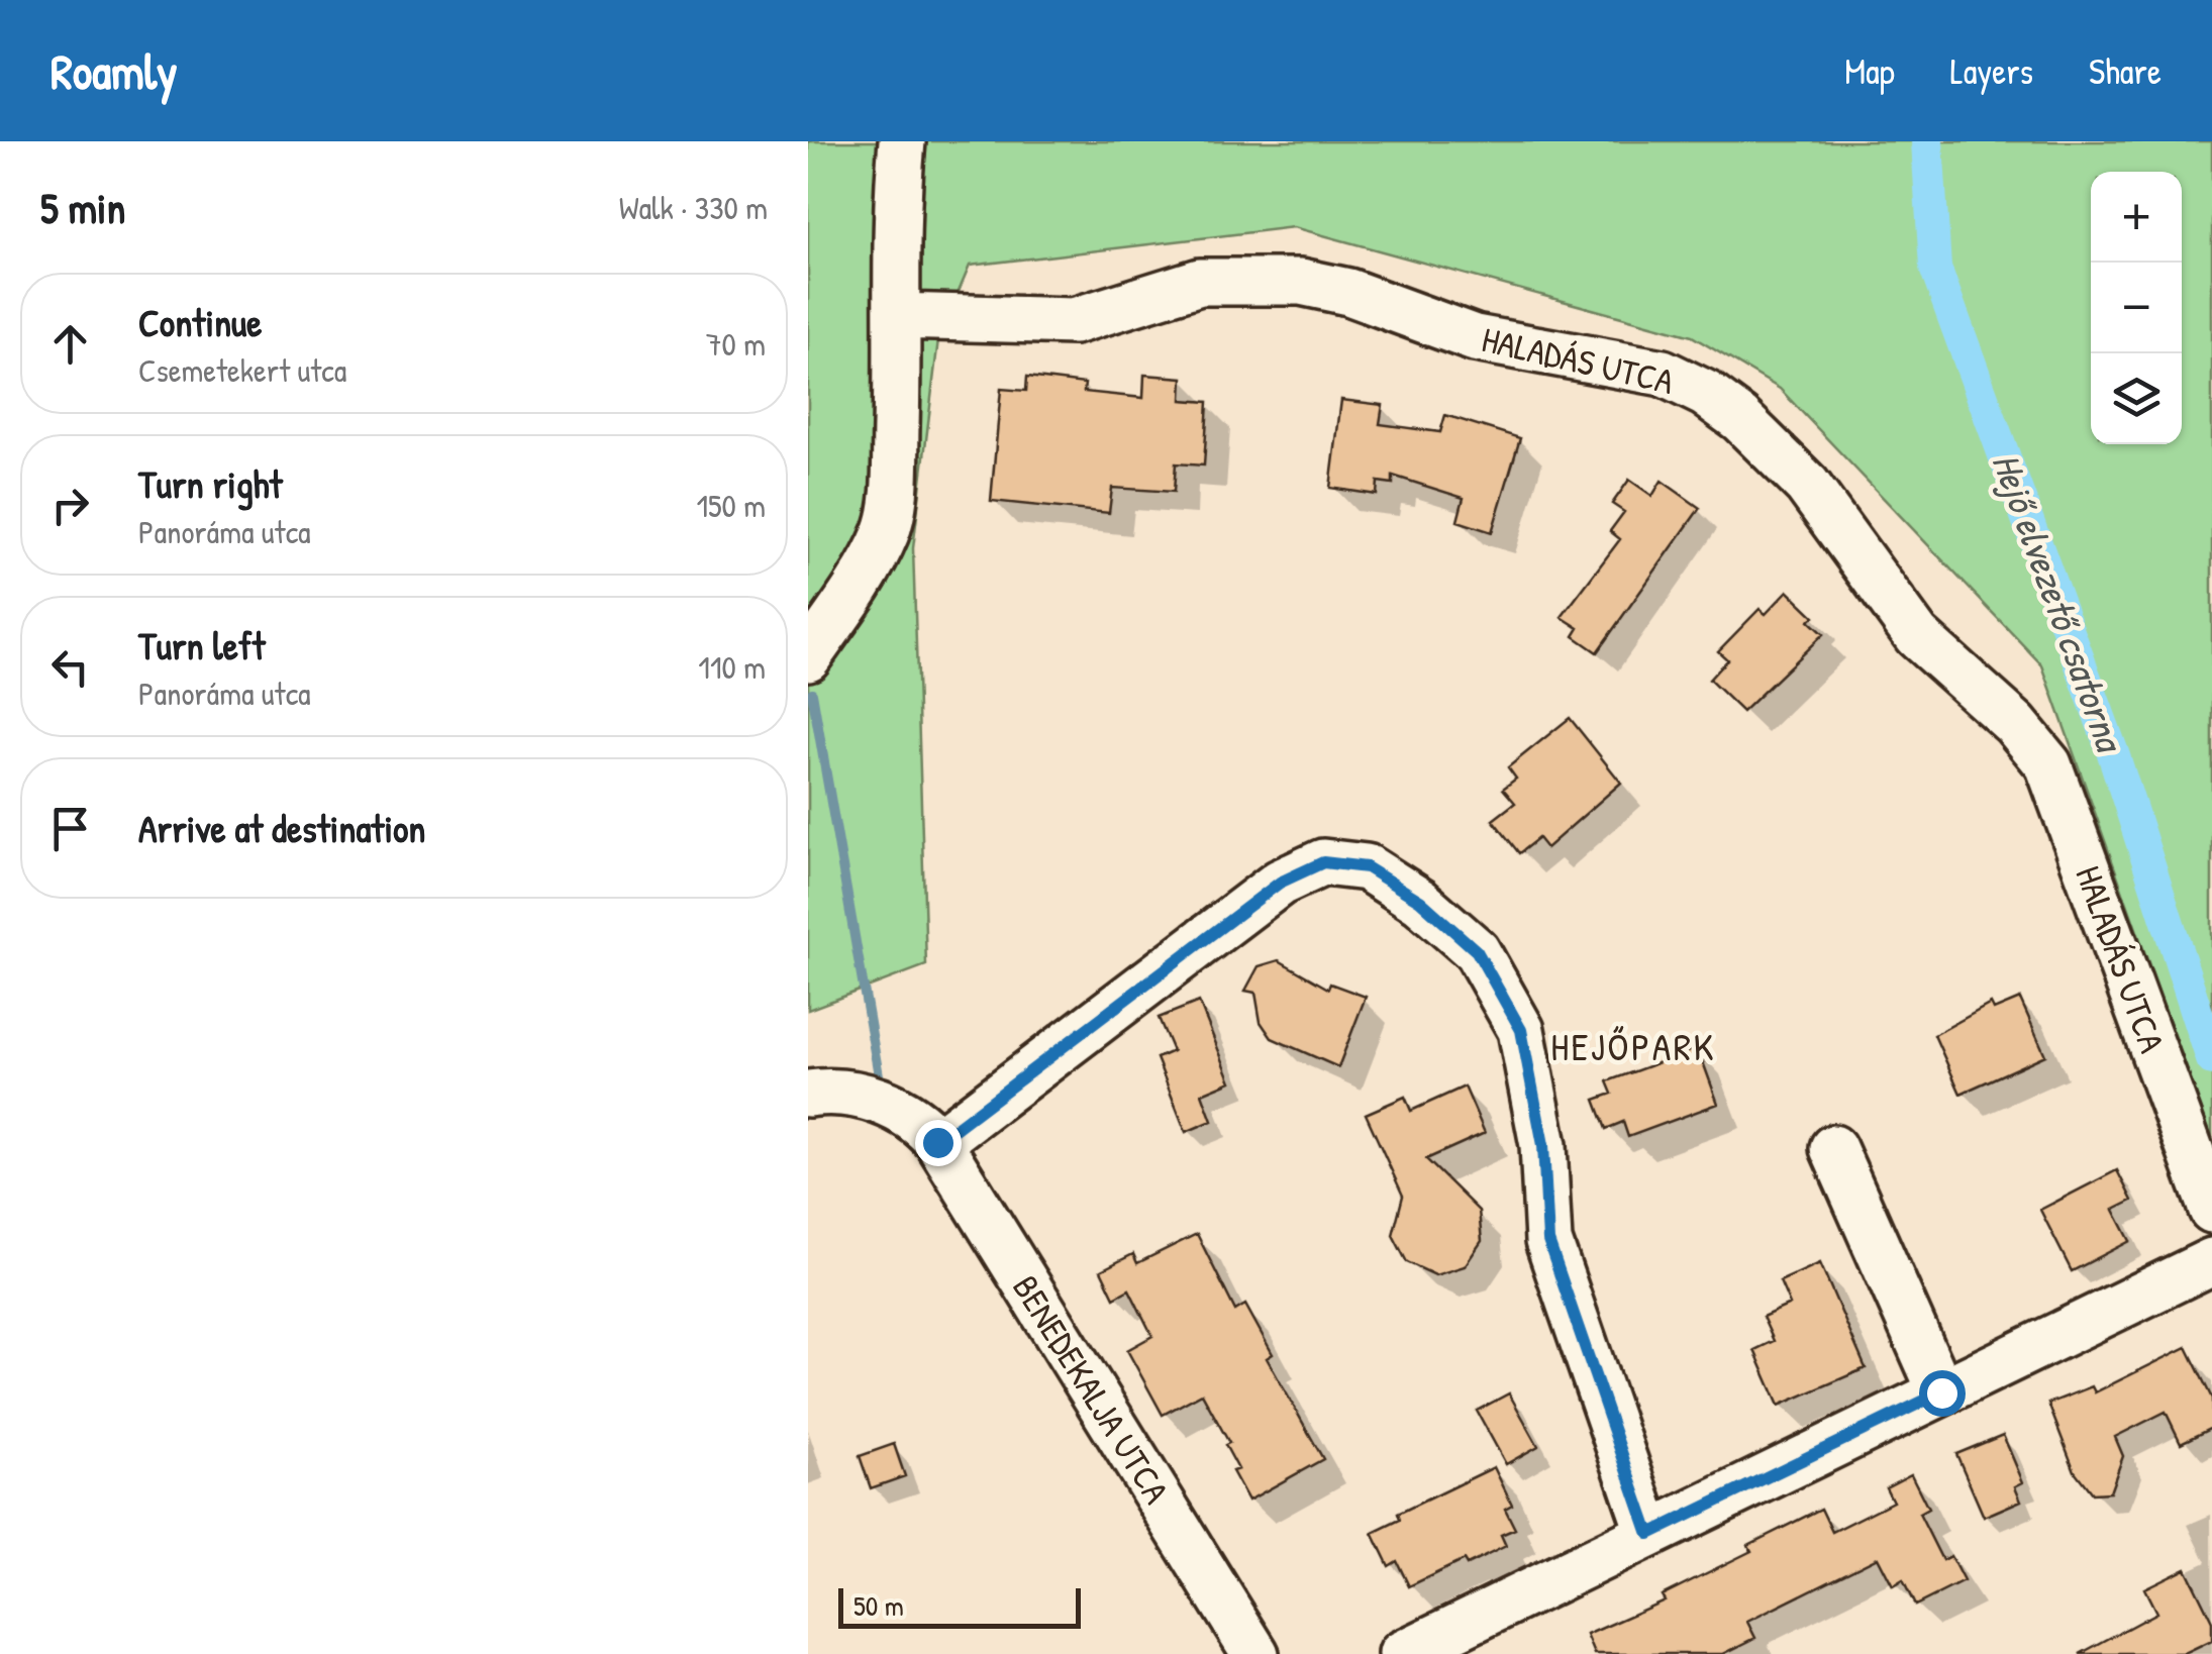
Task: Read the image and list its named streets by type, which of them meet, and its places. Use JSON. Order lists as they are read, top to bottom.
{
  "streets": {
    "street": ["HALADÁS UTCA", "BENEDEKALJA UTCA"]
  },
  "districts": ["HEJŐPARK"],
  "water": ["Hejő elvezető csatorna"],
  "scale_bar": "50 m",
  "page": {
    "header": "Roamly",
    "nav": ["Map", "Layers", "Share"],
    "heading": ["5 min", "Walk · 330 m"],
    "map_buttons": ["+", "−"],
    "list": [
      ["Continue", "Csemetekert utca", "70 m"],
      ["Turn right", "Panoráma utca", "150 m"],
      ["Turn left", "Panoráma utca", "110 m"],
      "Arrive at destination"
    ],
    "scale": "50 m"
  }
}
